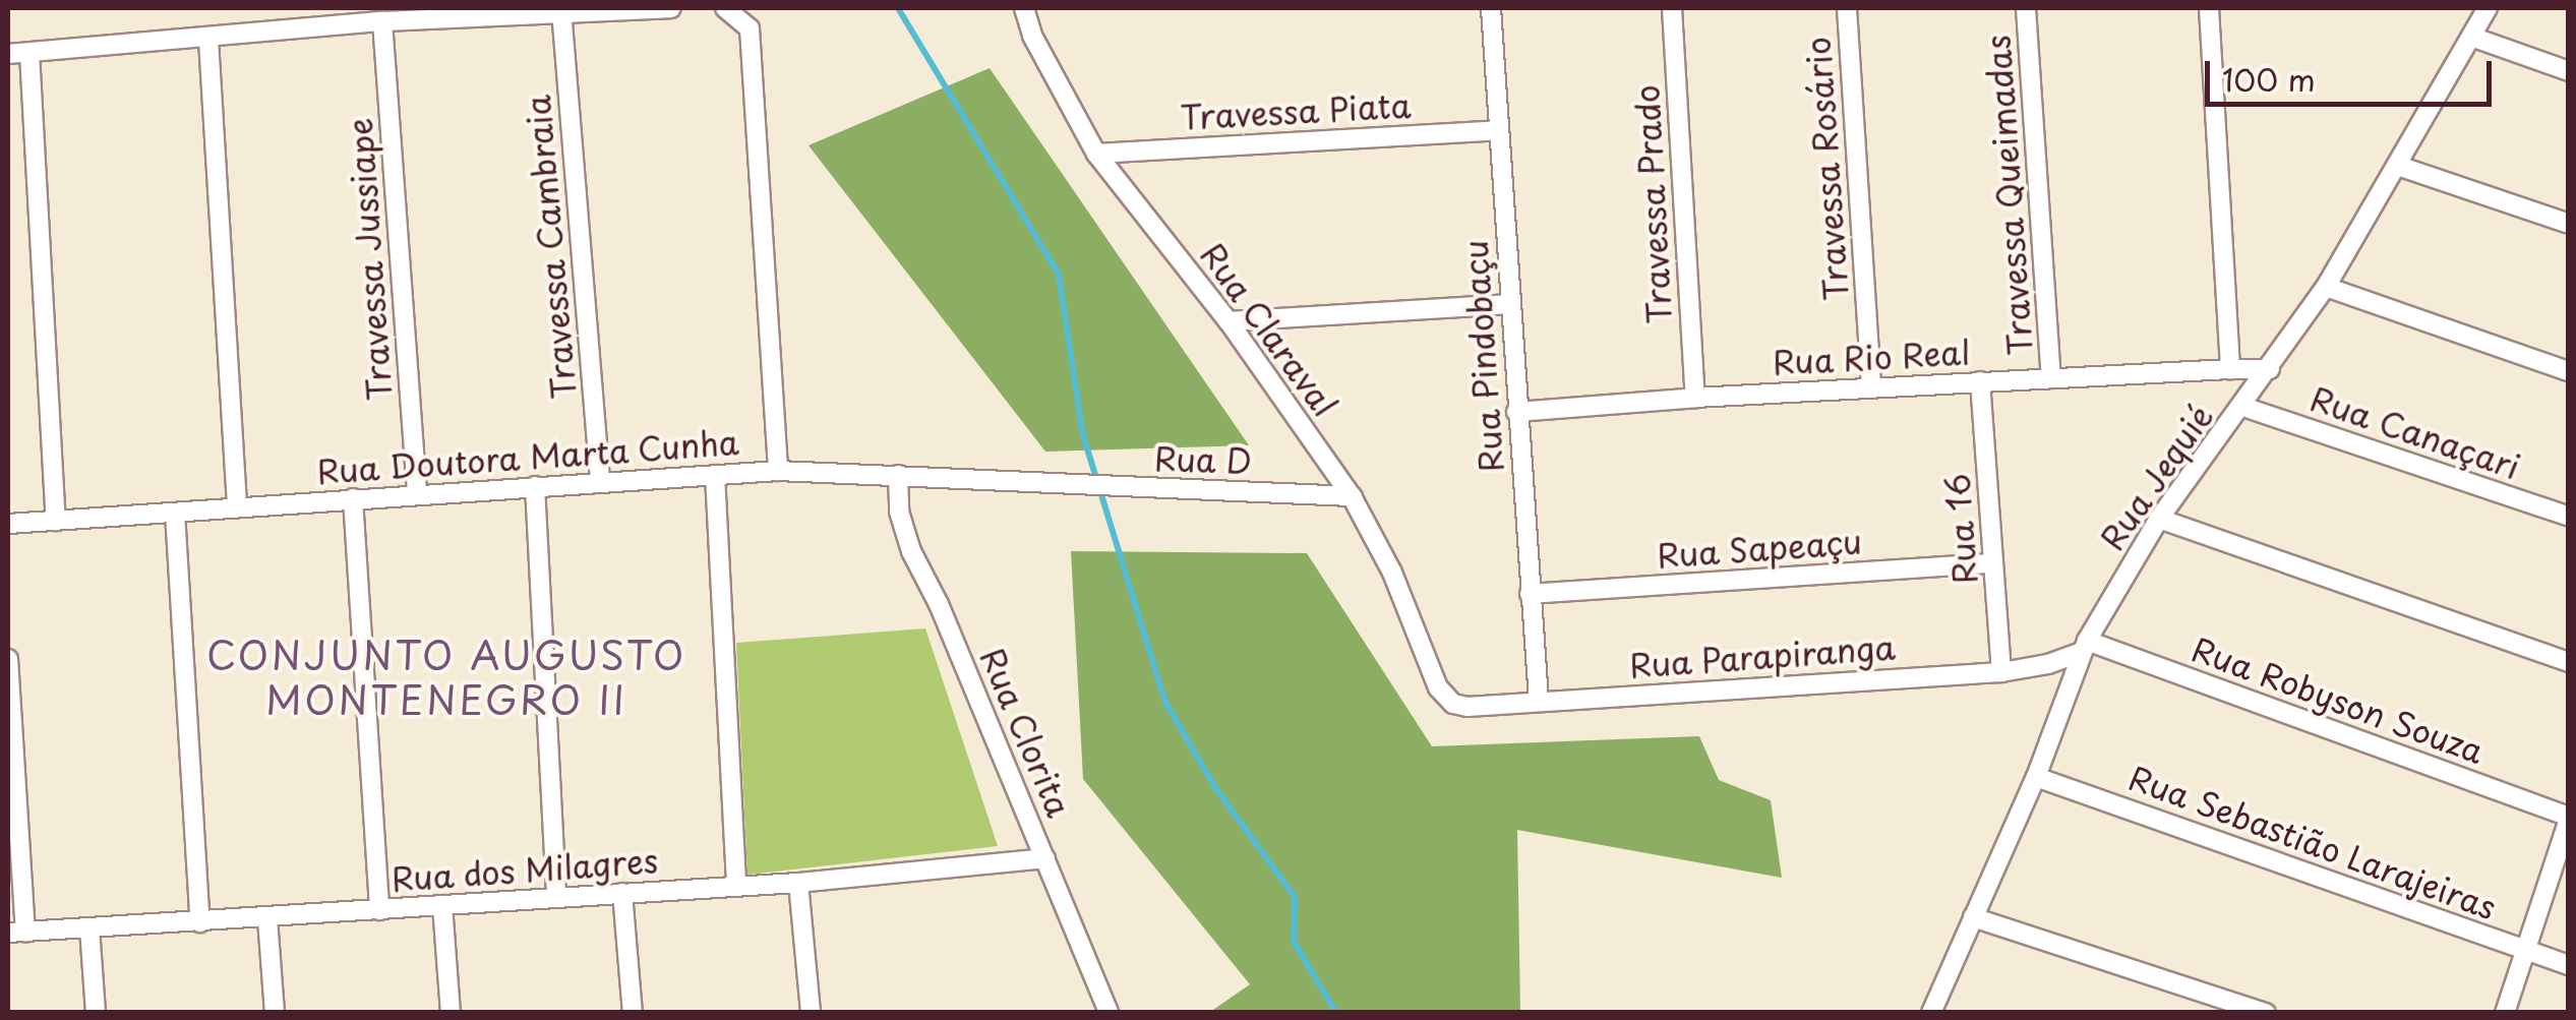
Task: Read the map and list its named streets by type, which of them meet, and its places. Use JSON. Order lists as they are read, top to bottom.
{
  "streets": {
    "street": [
      "Travessa Piata",
      "Travessa Rosário",
      "Travessa Queimadas",
      "Travessa Prado",
      "Travessa Cambraia",
      "Travessa Jussiape",
      "Rua Claraval",
      "Rua Pindobaçu",
      "Rua Rio Real",
      "Rua Canaçari",
      "Rua Doutora Marta Cunha",
      "Rua D",
      "Rua Jequié",
      "Rua 16",
      "Rua Sapeaçu",
      "Rua Parapiranga",
      "Rua Robyson Souza",
      "Rua Clorita",
      "Rua Sebastião Larajeiras",
      "Rua dos Milagres"
    ]
  },
  "crossings": [
    ["Travessa Piata", "Rua Claraval"],
    ["Travessa Piata", "Rua Pindobaçu"],
    ["Travessa Rosário", "Rua Rio Real"],
    ["Travessa Queimadas", "Rua Rio Real"],
    ["Travessa Prado", "Rua Rio Real"],
    ["Travessa Cambraia", "Rua Doutora Marta Cunha"],
    ["Travessa Jussiape", "Rua Doutora Marta Cunha"],
    ["Rua Claraval", "Rua D"],
    ["Rua Claraval", "Rua Parapiranga"],
    ["Rua Pindobaçu", "Rua Rio Real"],
    ["Rua Pindobaçu", "Rua Sapeaçu"],
    ["Rua Pindobaçu", "Rua Parapiranga"],
    ["Rua Rio Real", "Rua Jequié"],
    ["Rua Rio Real", "Rua 16"],
    ["Rua Canaçari", "Rua Jequié"],
    ["Rua Doutora Marta Cunha", "Rua D"],
    ["Rua Doutora Marta Cunha", "Rua Clorita"],
    ["Rua Jequié", "Rua Parapiranga"],
    ["Rua Jequié", "Rua Robyson Souza"],
    ["Rua Jequié", "Rua Sebastião Larajeiras"],
    ["Rua 16", "Rua Sapeaçu"],
    ["Rua 16", "Rua Parapiranga"],
    ["Rua Parapiranga", "Rua Robyson Souza"],
    ["Rua Clorita", "Rua dos Milagres"]
  ],
  "districts": ["CONJUNTO AUGUSTO MONTENEGRO II"],
  "scale_bar": "100 m"
}
